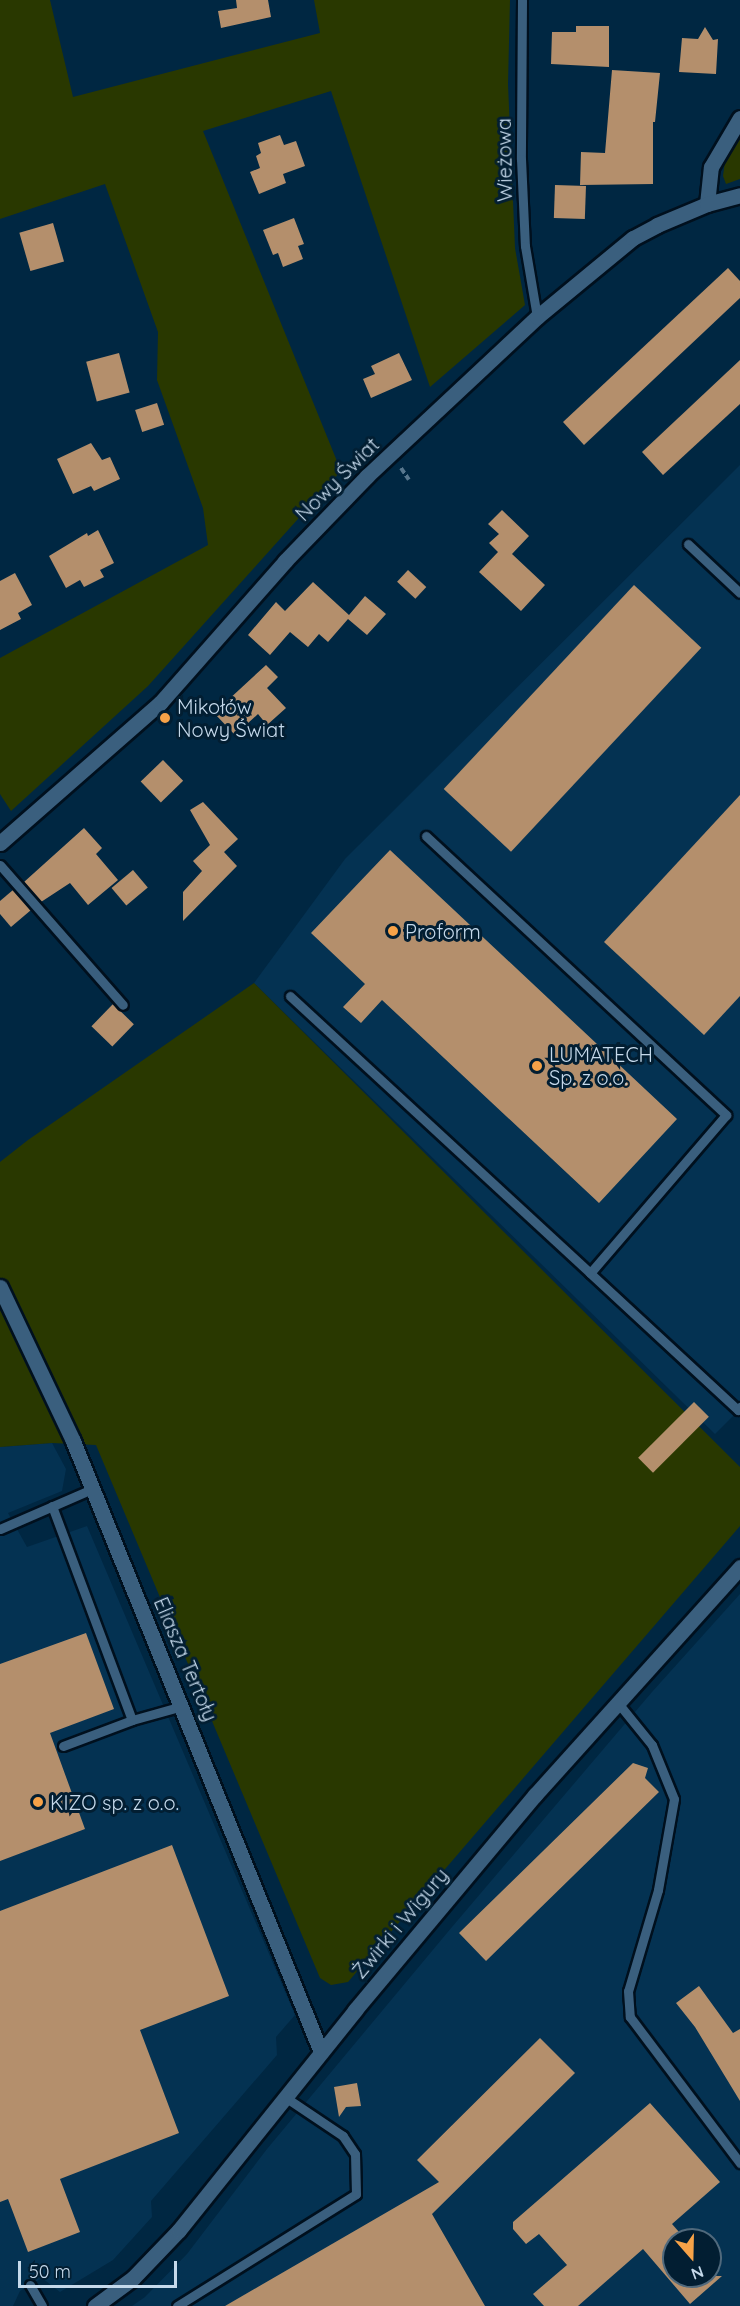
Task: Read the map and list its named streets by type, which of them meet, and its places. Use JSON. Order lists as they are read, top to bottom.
{
  "streets": {
    "street": ["Nowy Świat", "Eliasza Tertoły", "Żwirki i Wigury"],
    "lane": ["Wieżowa"]
  },
  "crossings": [
    ["Wieżowa", "Nowy Świat"],
    ["Eliasza Tertoły", "Żwirki i Wigury"]
  ],
  "places": [
    "Mikołów Nowy Świat",
    "Proform",
    "LUMATECH Sp. z o.o.",
    "KIZO sp. z o.o."
  ],
  "scale_bar": "50 m",
  "north": "bottom"
}
